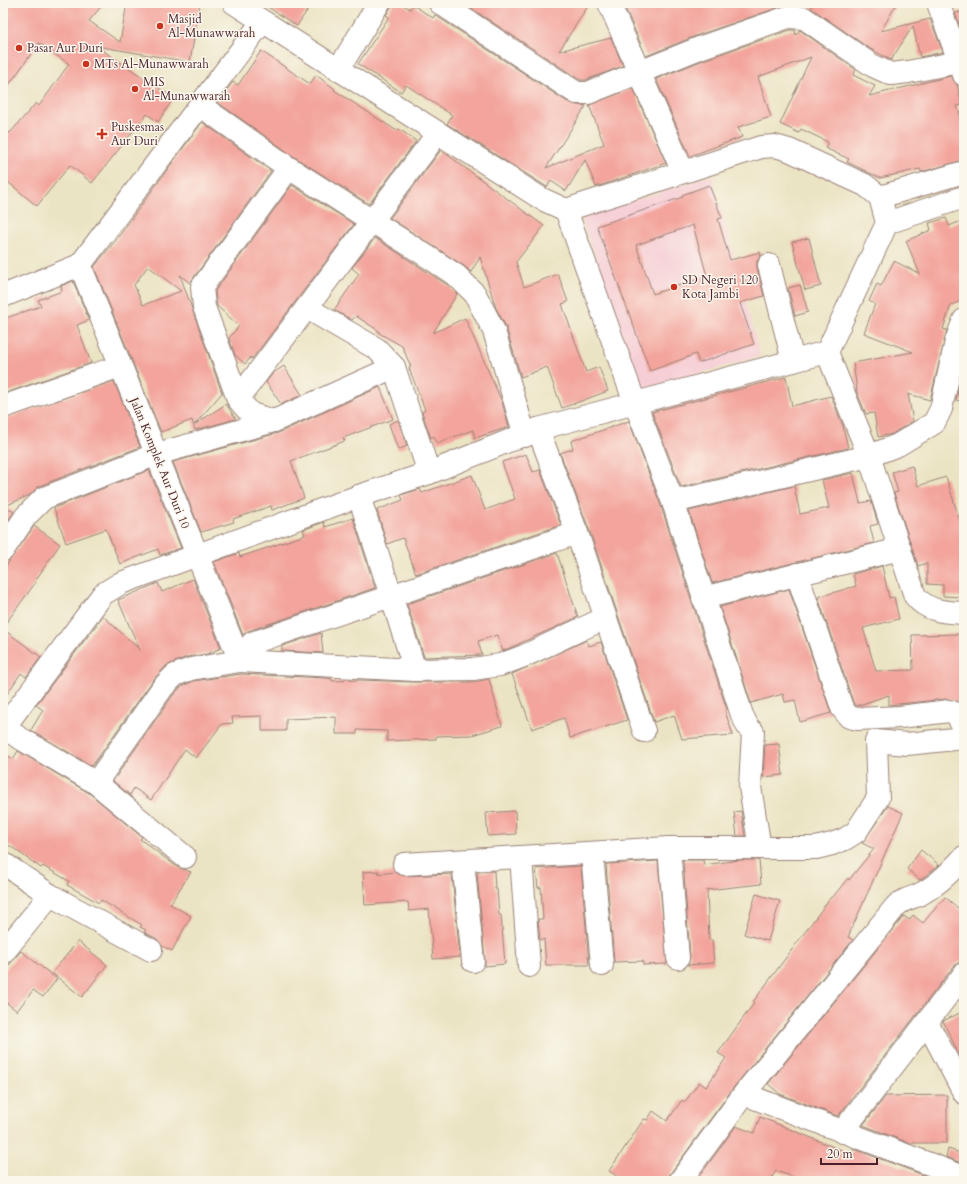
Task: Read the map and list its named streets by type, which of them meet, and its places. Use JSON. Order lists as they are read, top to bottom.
{
  "streets": {
    "street": ["Jalan Komplek Aur Duri 10"]
  },
  "places": {
    "other": [
      "Masjid Al-Munawwarah",
      "Pasar Aur Duri",
      "MTs Al-Munawwarah",
      "MIS Al-Munawwarah",
      "SD Negeri 120 Kota Jambi"
    ],
    "health": ["Puskesmas Aur Duri"]
  },
  "scale_bar": "20 m"
}
